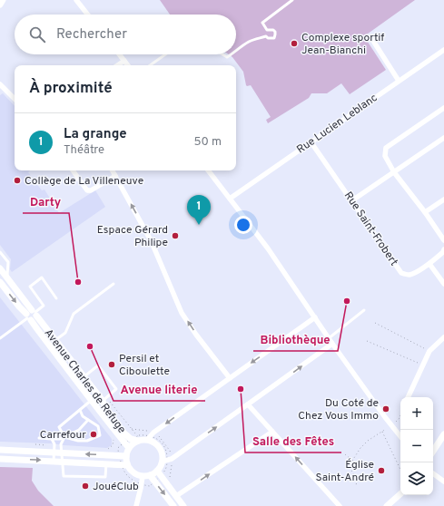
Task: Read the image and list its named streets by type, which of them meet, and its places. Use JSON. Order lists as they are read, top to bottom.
{
  "streets": {
    "street": ["Rue Lucien Leblanc", "Rue Saint-Frobert", "Avenue Charles de Refuge"]
  },
  "crossings": [
    ["Rue Lucien Leblanc", "Rue Saint-Frobert"]
  ],
  "places": [
    "Complexe sportif Jean-Bianchi",
    "Collège de La Villeneuve",
    "Espace Gérard Philipe",
    "Darty",
    "Bibliothèque",
    "Avenue literie",
    "Persil et Ciboulette",
    "Salle des Fêtes",
    "Du Coté de Chez Vous Immo",
    "Carrefour",
    "Église Saint-André",
    "JouéClub"
  ],
  "page": {
    "search": "Rechercher",
    "heading": "À proximité",
    "list": [
      {
        "mark": "1",
        "name": "La grange",
        "note": "Théâtre",
        "value": "50 m"
      }
    ],
    "pins": "1",
    "map_buttons": ["+", "−"]
  }
}
